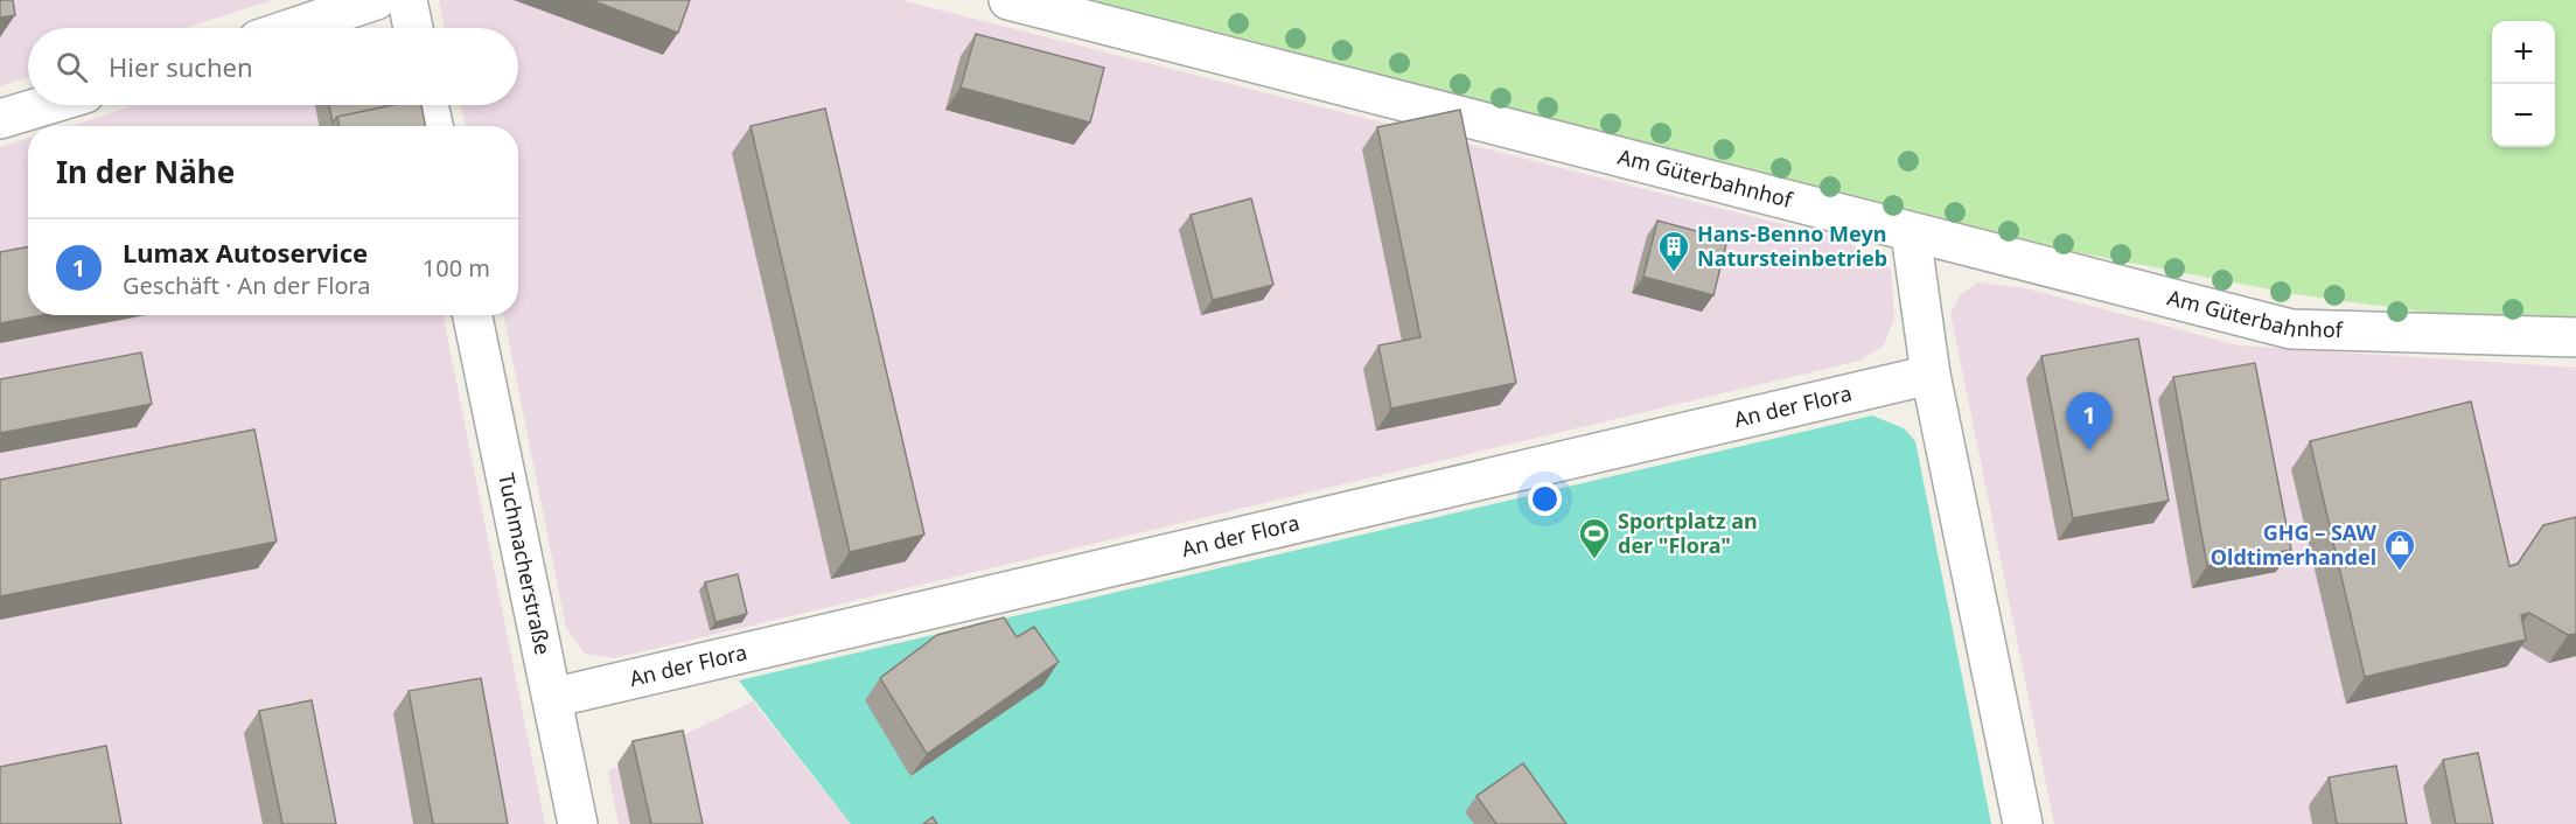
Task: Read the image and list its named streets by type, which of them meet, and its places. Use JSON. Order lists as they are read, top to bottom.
{
  "streets": {
    "street": ["Am Güterbahnhof", "An der Flora", "Tuchmacherstraße"]
  },
  "crossings": [
    ["An der Flora", "Tuchmacherstraße"]
  ],
  "places": {
    "building": ["Hans-Benno Meyn Natursteinbetrieb"],
    "sports": ["Sportplatz an der \"Flora\""],
    "shop": ["GHG – SAW Oldtimerhandel"]
  },
  "page": {
    "map_buttons": ["+", "−"],
    "search": "Hier suchen",
    "heading": "In der Nähe",
    "list": [
      {
        "mark": "1",
        "name": "Lumax Autoservice",
        "note": "Geschäft · An der Flora",
        "value": "100 m"
      }
    ],
    "pins": "1"
  }
}
